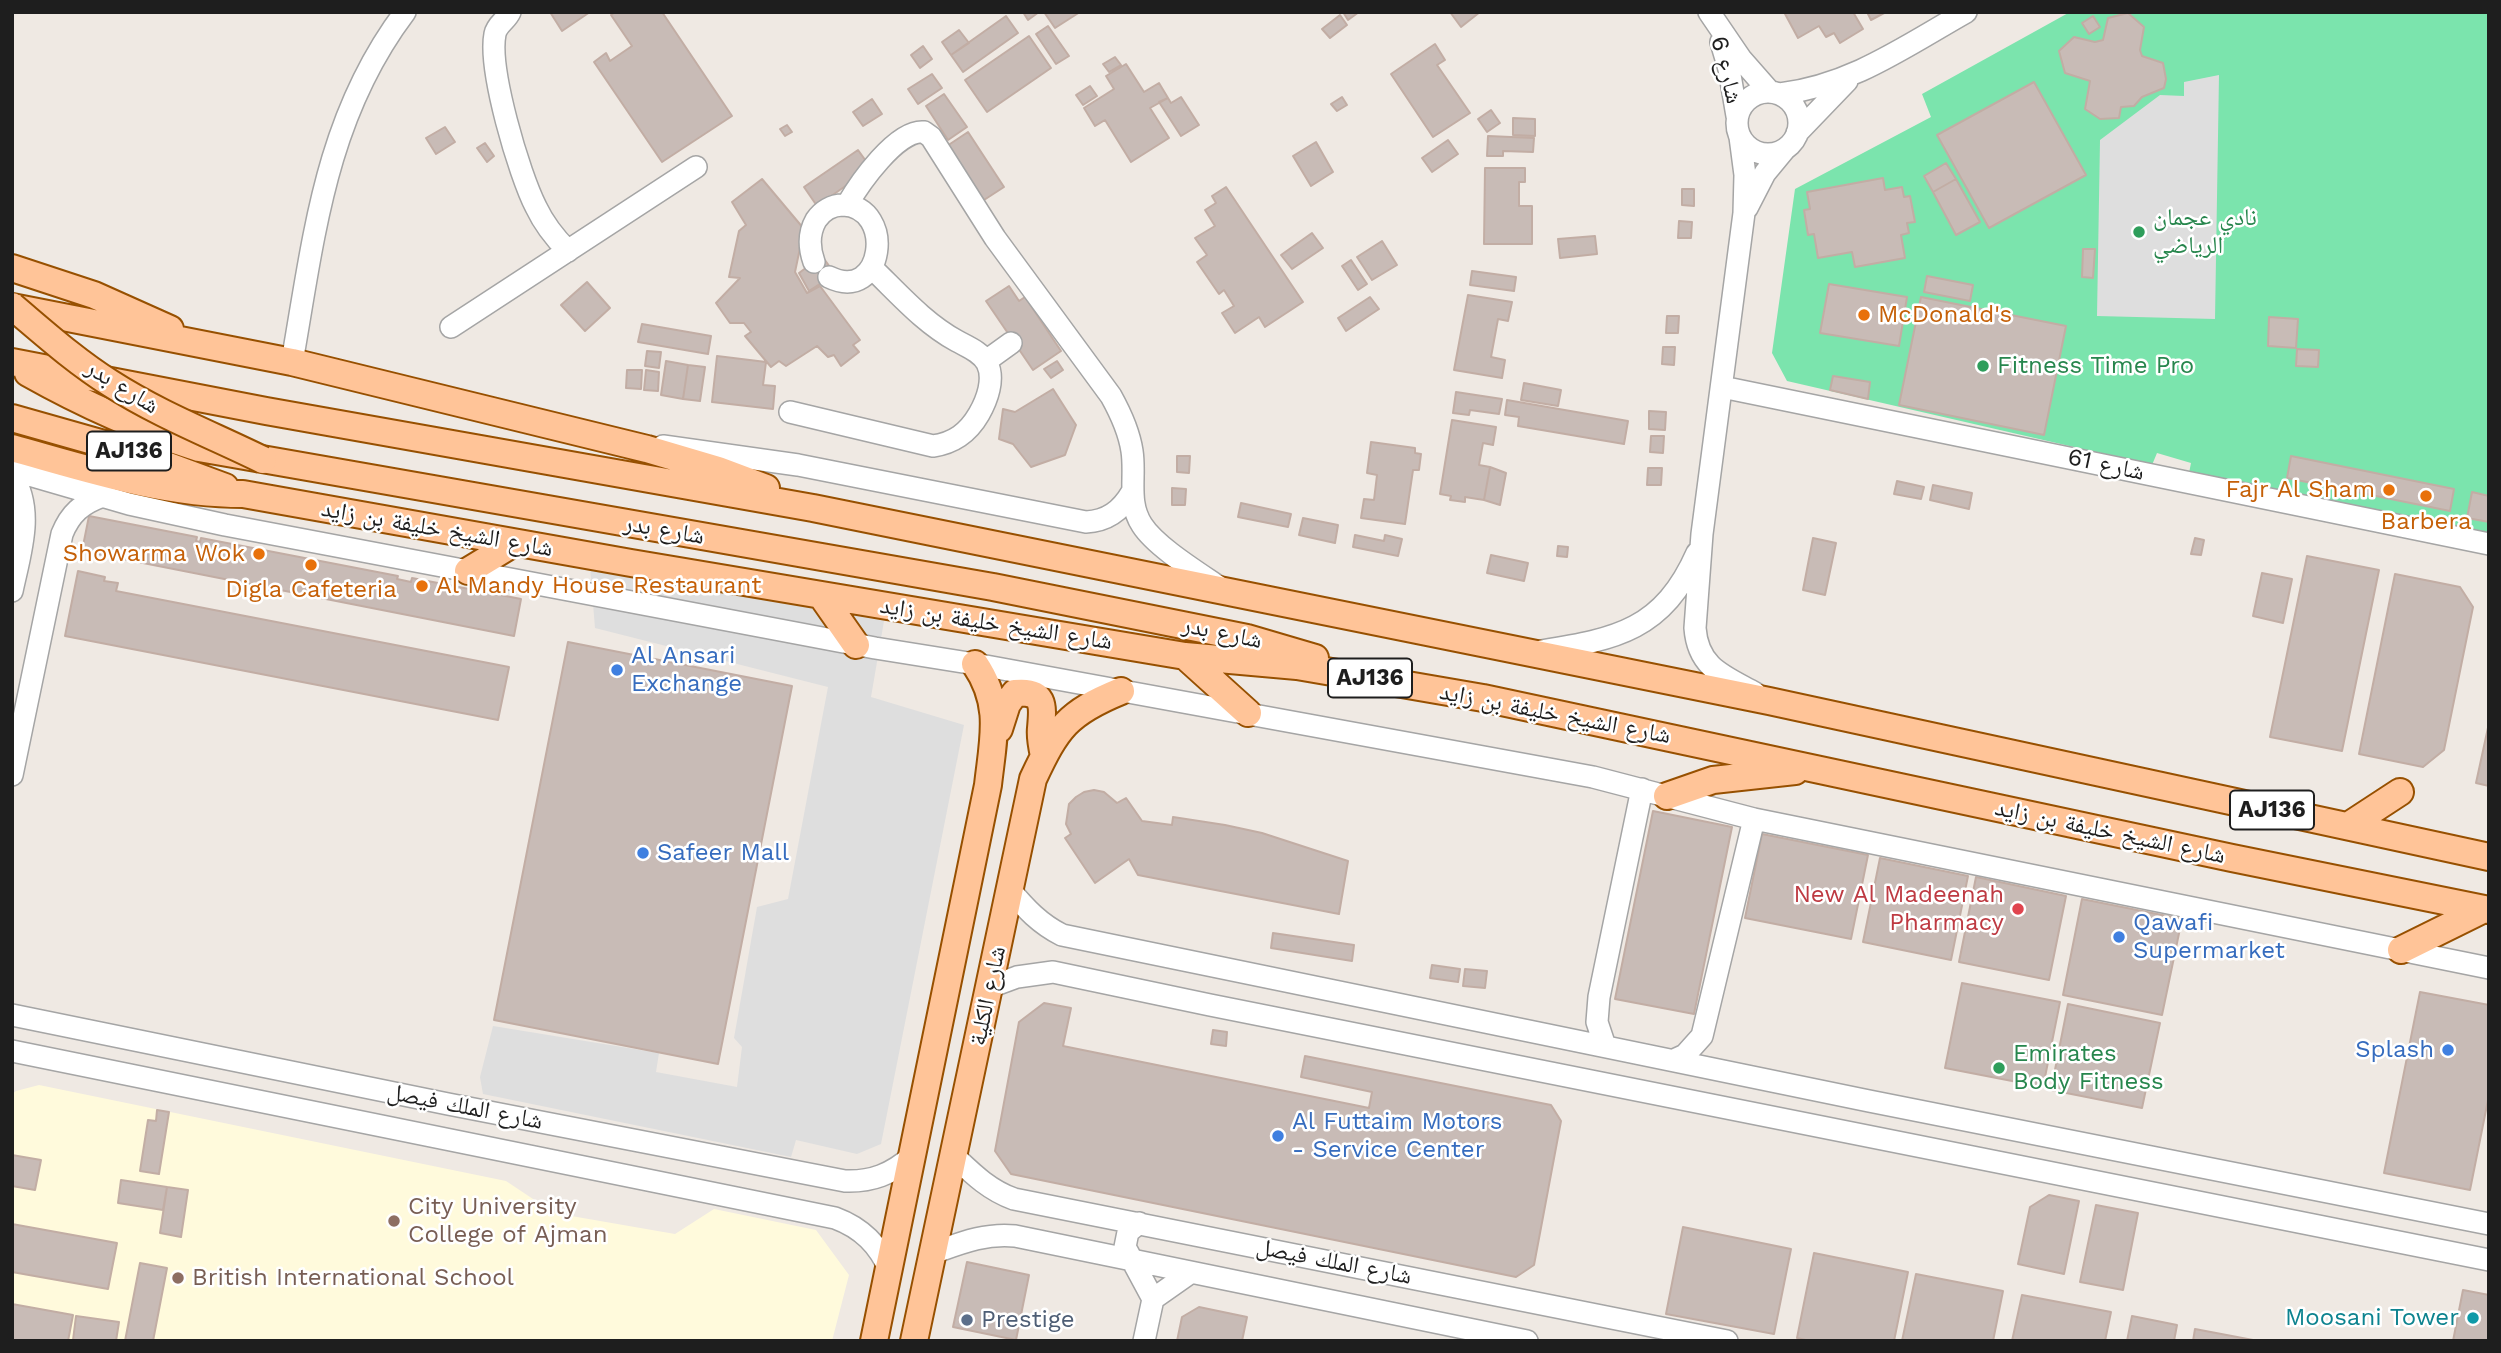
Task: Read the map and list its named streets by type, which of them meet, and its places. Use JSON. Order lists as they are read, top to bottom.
{
  "streets": {
    "main road": [
      "شارع بدر",
      "AJ136",
      "شارع الشيخ خليفة بن زايد",
      "شارع الكلية"
    ],
    "street": ["شارع 6", "شارع 61", "شارع الملك فيصل"]
  },
  "crossings": [
    ["شارع بدر", "شارع الشيخ خليفة بن زايد"],
    ["شارع الكلية", "شارع الملك فيصل"]
  ],
  "places": [
    "نادي عجمان الرياضي",
    "McDonald's",
    "Fitness Time Pro",
    "Fajr Al Sham",
    "Barbera",
    "Showarma Wok",
    "Digla Cafeteria",
    "Al Mandy House Restaurant",
    "Al Ansari Exchange",
    "Safeer Mall",
    "New Al Madeenah Pharmacy",
    "Qawafi Supermarket",
    "Splash",
    "Emirates Body Fitness",
    "Al Futtaim Motors - Service Center",
    "City University College of Ajman",
    "British International School",
    "Moosani Tower",
    "Prestige"
  ]
}
